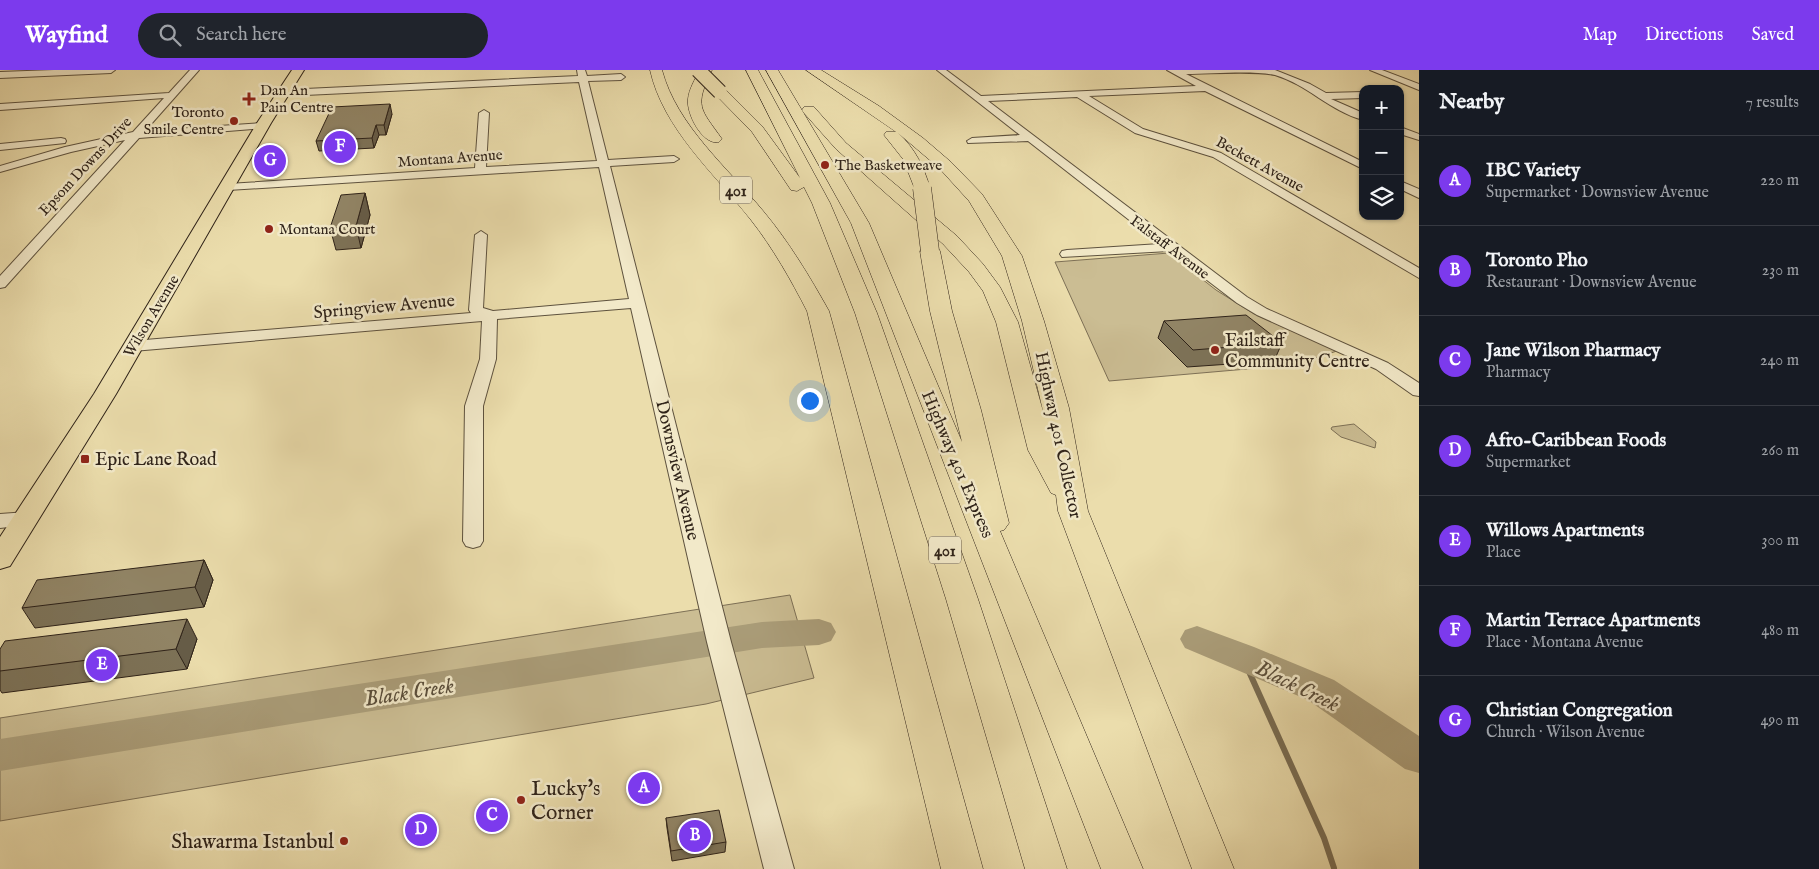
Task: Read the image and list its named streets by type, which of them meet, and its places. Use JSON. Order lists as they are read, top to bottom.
{
  "streets": {
    "highway": ["401", "Highway 401 Collector", "Highway 401 Express"],
    "main road": ["Wilson Avenue"],
    "street": [
      "Montana Avenue",
      "Beckett Avenue",
      "Epsom Downs Drive",
      "Falstaff Avenue",
      "Springview Avenue",
      "Downsview Avenue"
    ]
  },
  "crossings": [
    ["Montana Avenue", "Wilson Avenue"],
    ["Montana Avenue", "Downsview Avenue"],
    ["Springview Avenue", "Wilson Avenue"],
    ["Springview Avenue", "Downsview Avenue"]
  ],
  "water": ["Black Creek"],
  "places": {
    "health": ["Dan An Pain Centre"],
    "other": [
      "Toronto Smile Centre",
      "The Basketweave",
      "Montana Court",
      "Failstaff Community Centre",
      "Lucky's Corner",
      "Shawarma Istanbul"
    ],
    "transit": ["Epic Lane Road"]
  },
  "page": {
    "header": "Wayfind",
    "search": "Search here",
    "nav": ["Map", "Directions", "Saved"],
    "heading": ["Nearby", "7 results"],
    "map_buttons": ["+", "−"],
    "pins": [
      "F",
      "G",
      "E",
      "A",
      "C",
      "D",
      "B"
    ],
    "list": [
      {
        "mark": "A",
        "name": "IBC Variety",
        "note": "Supermarket · Downsview Avenue",
        "value": "220 m"
      },
      {
        "mark": "B",
        "name": "Toronto Pho",
        "note": "Restaurant · Downsview Avenue",
        "value": "230 m"
      },
      {
        "mark": "C",
        "name": "Jane Wilson Pharmacy",
        "note": "Pharmacy",
        "value": "240 m"
      },
      {
        "mark": "D",
        "name": "Afro-Caribbean Foods",
        "note": "Supermarket",
        "value": "260 m"
      },
      {
        "mark": "E",
        "name": "Willows Apartments",
        "note": "Place",
        "value": "300 m"
      },
      {
        "mark": "F",
        "name": "Martin Terrace Apartments",
        "note": "Place · Montana Avenue",
        "value": "480 m"
      },
      {
        "mark": "G",
        "name": "Christian Congregation",
        "note": "Church · Wilson Avenue",
        "value": "490 m"
      }
    ]
  }
}
